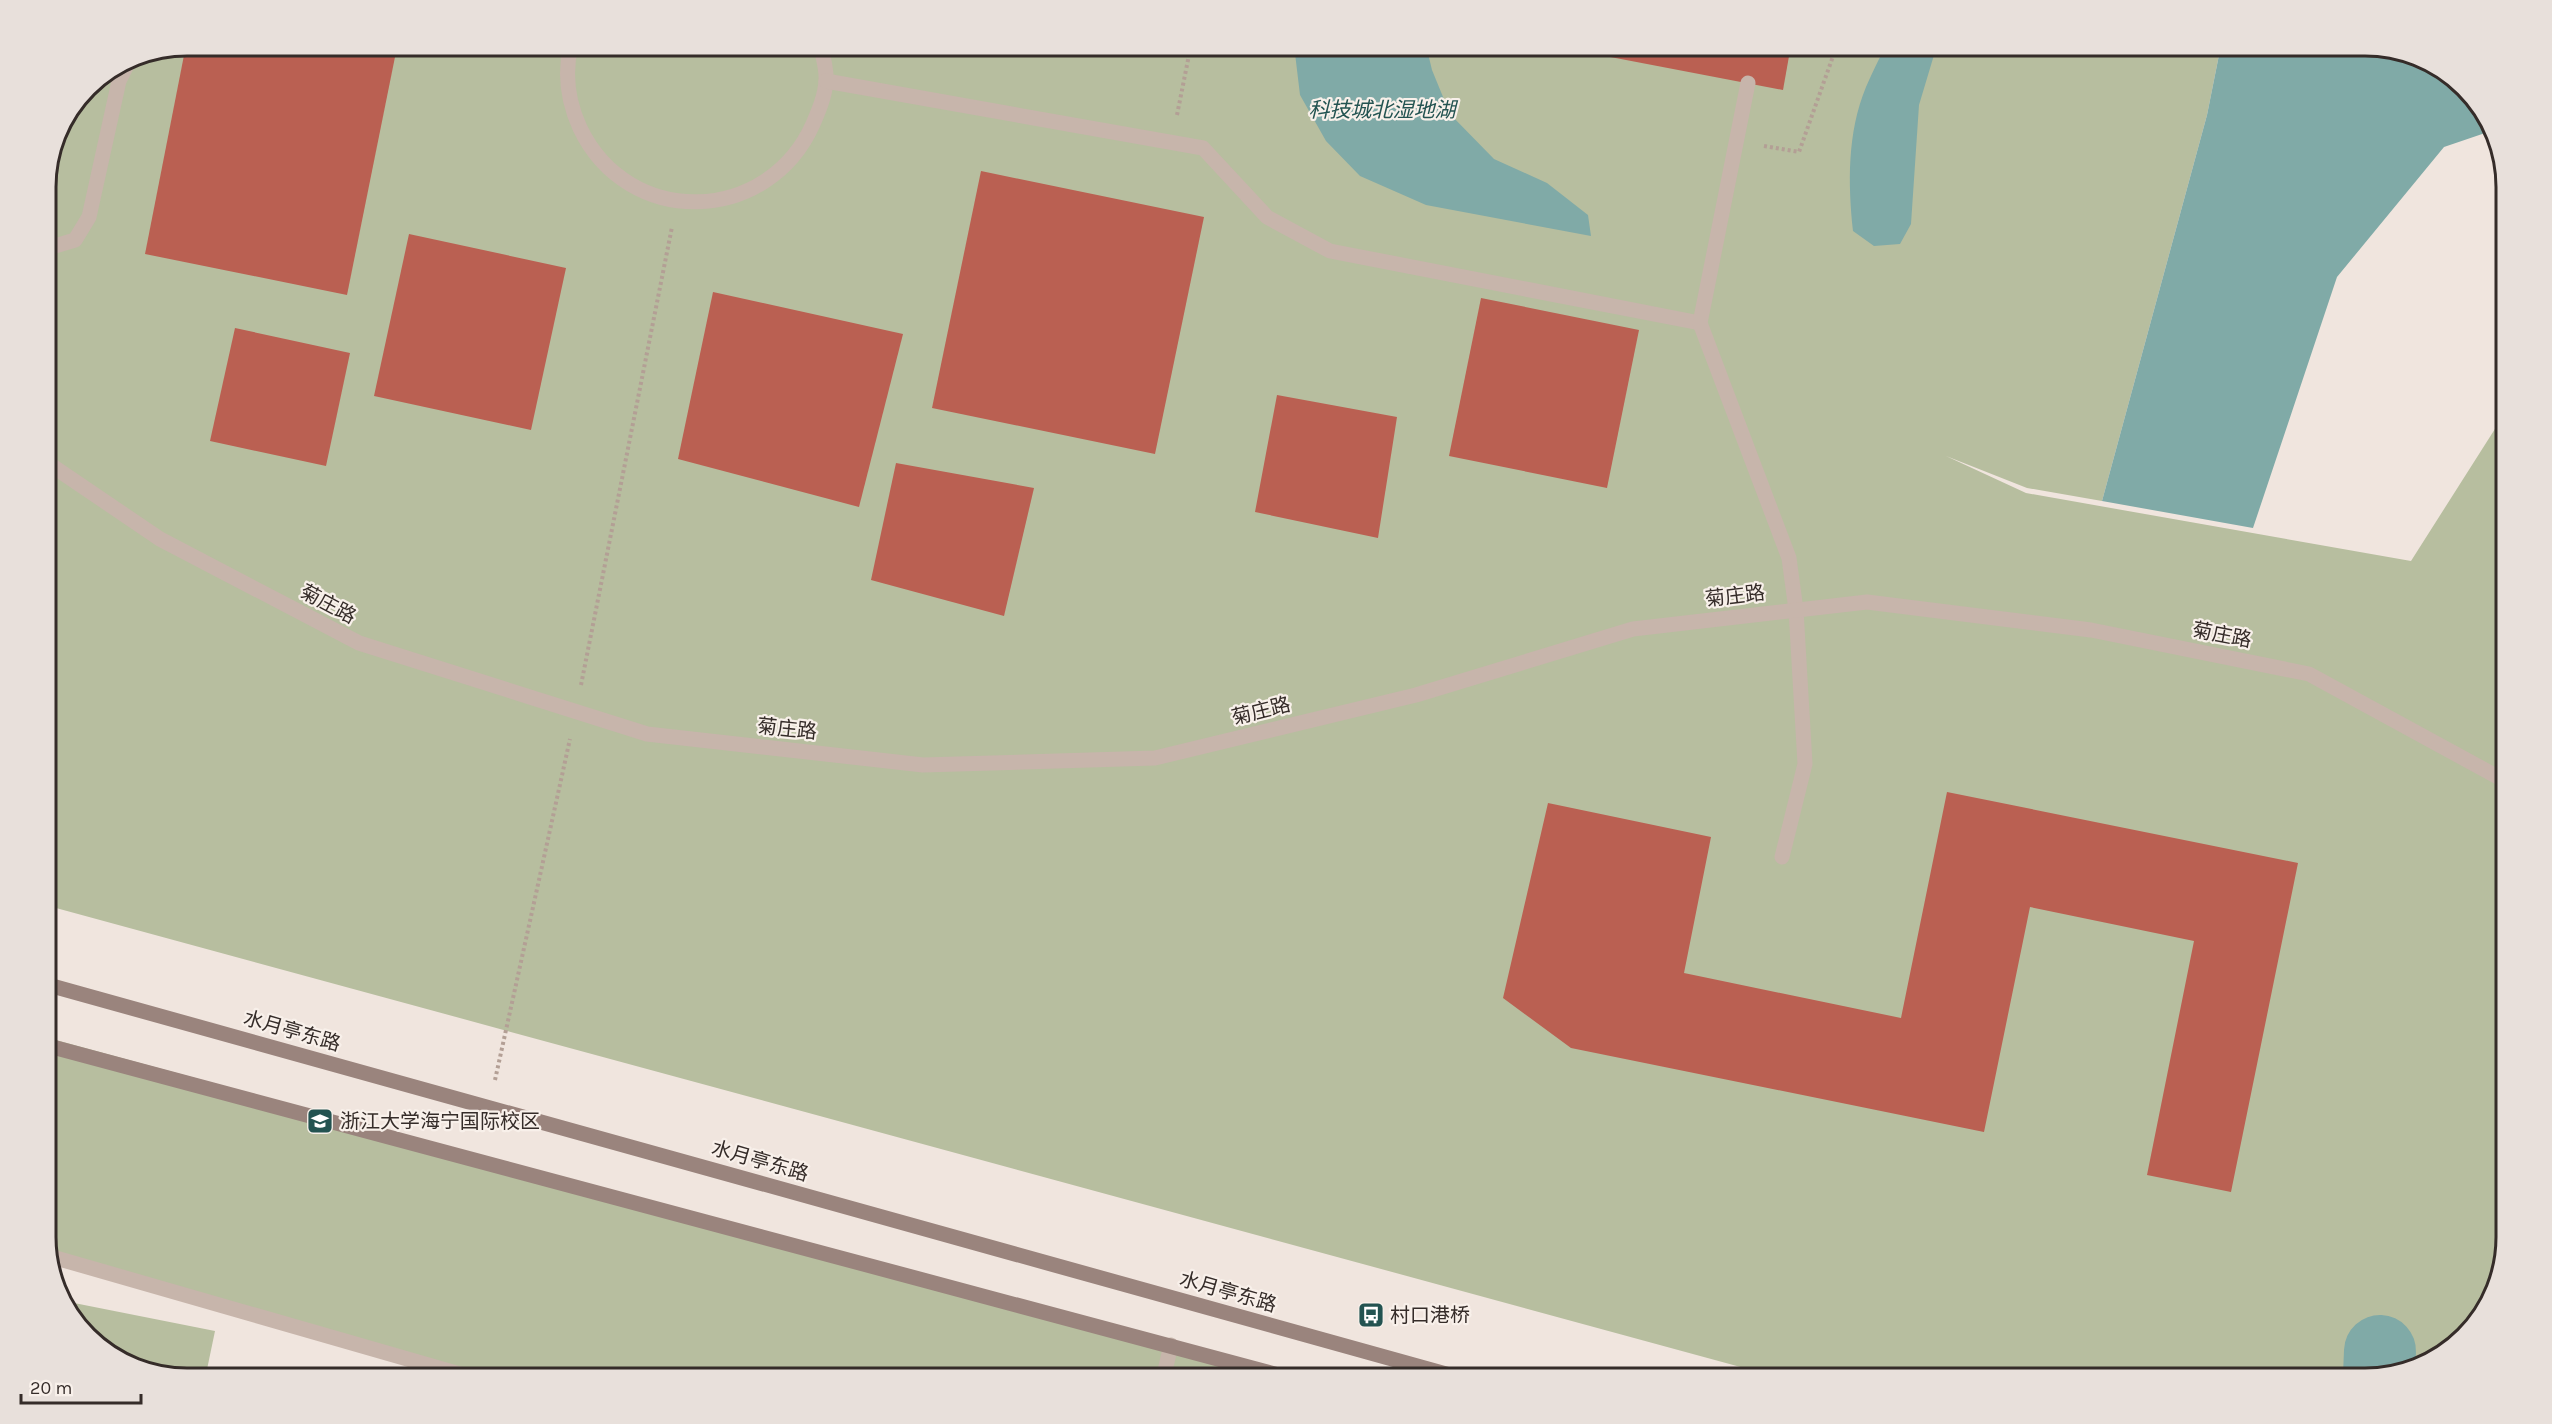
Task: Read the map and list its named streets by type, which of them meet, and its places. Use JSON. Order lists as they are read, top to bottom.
{
  "streets": {
    "main road": ["水月亭东路"],
    "street": ["菊庄路"]
  },
  "water": ["科技城北湿地湖"],
  "places": {
    "school or university": ["浙江大学海宁国际校区"],
    "bus stop": ["村口港桥"]
  },
  "scale_bar": "20 m"
}
